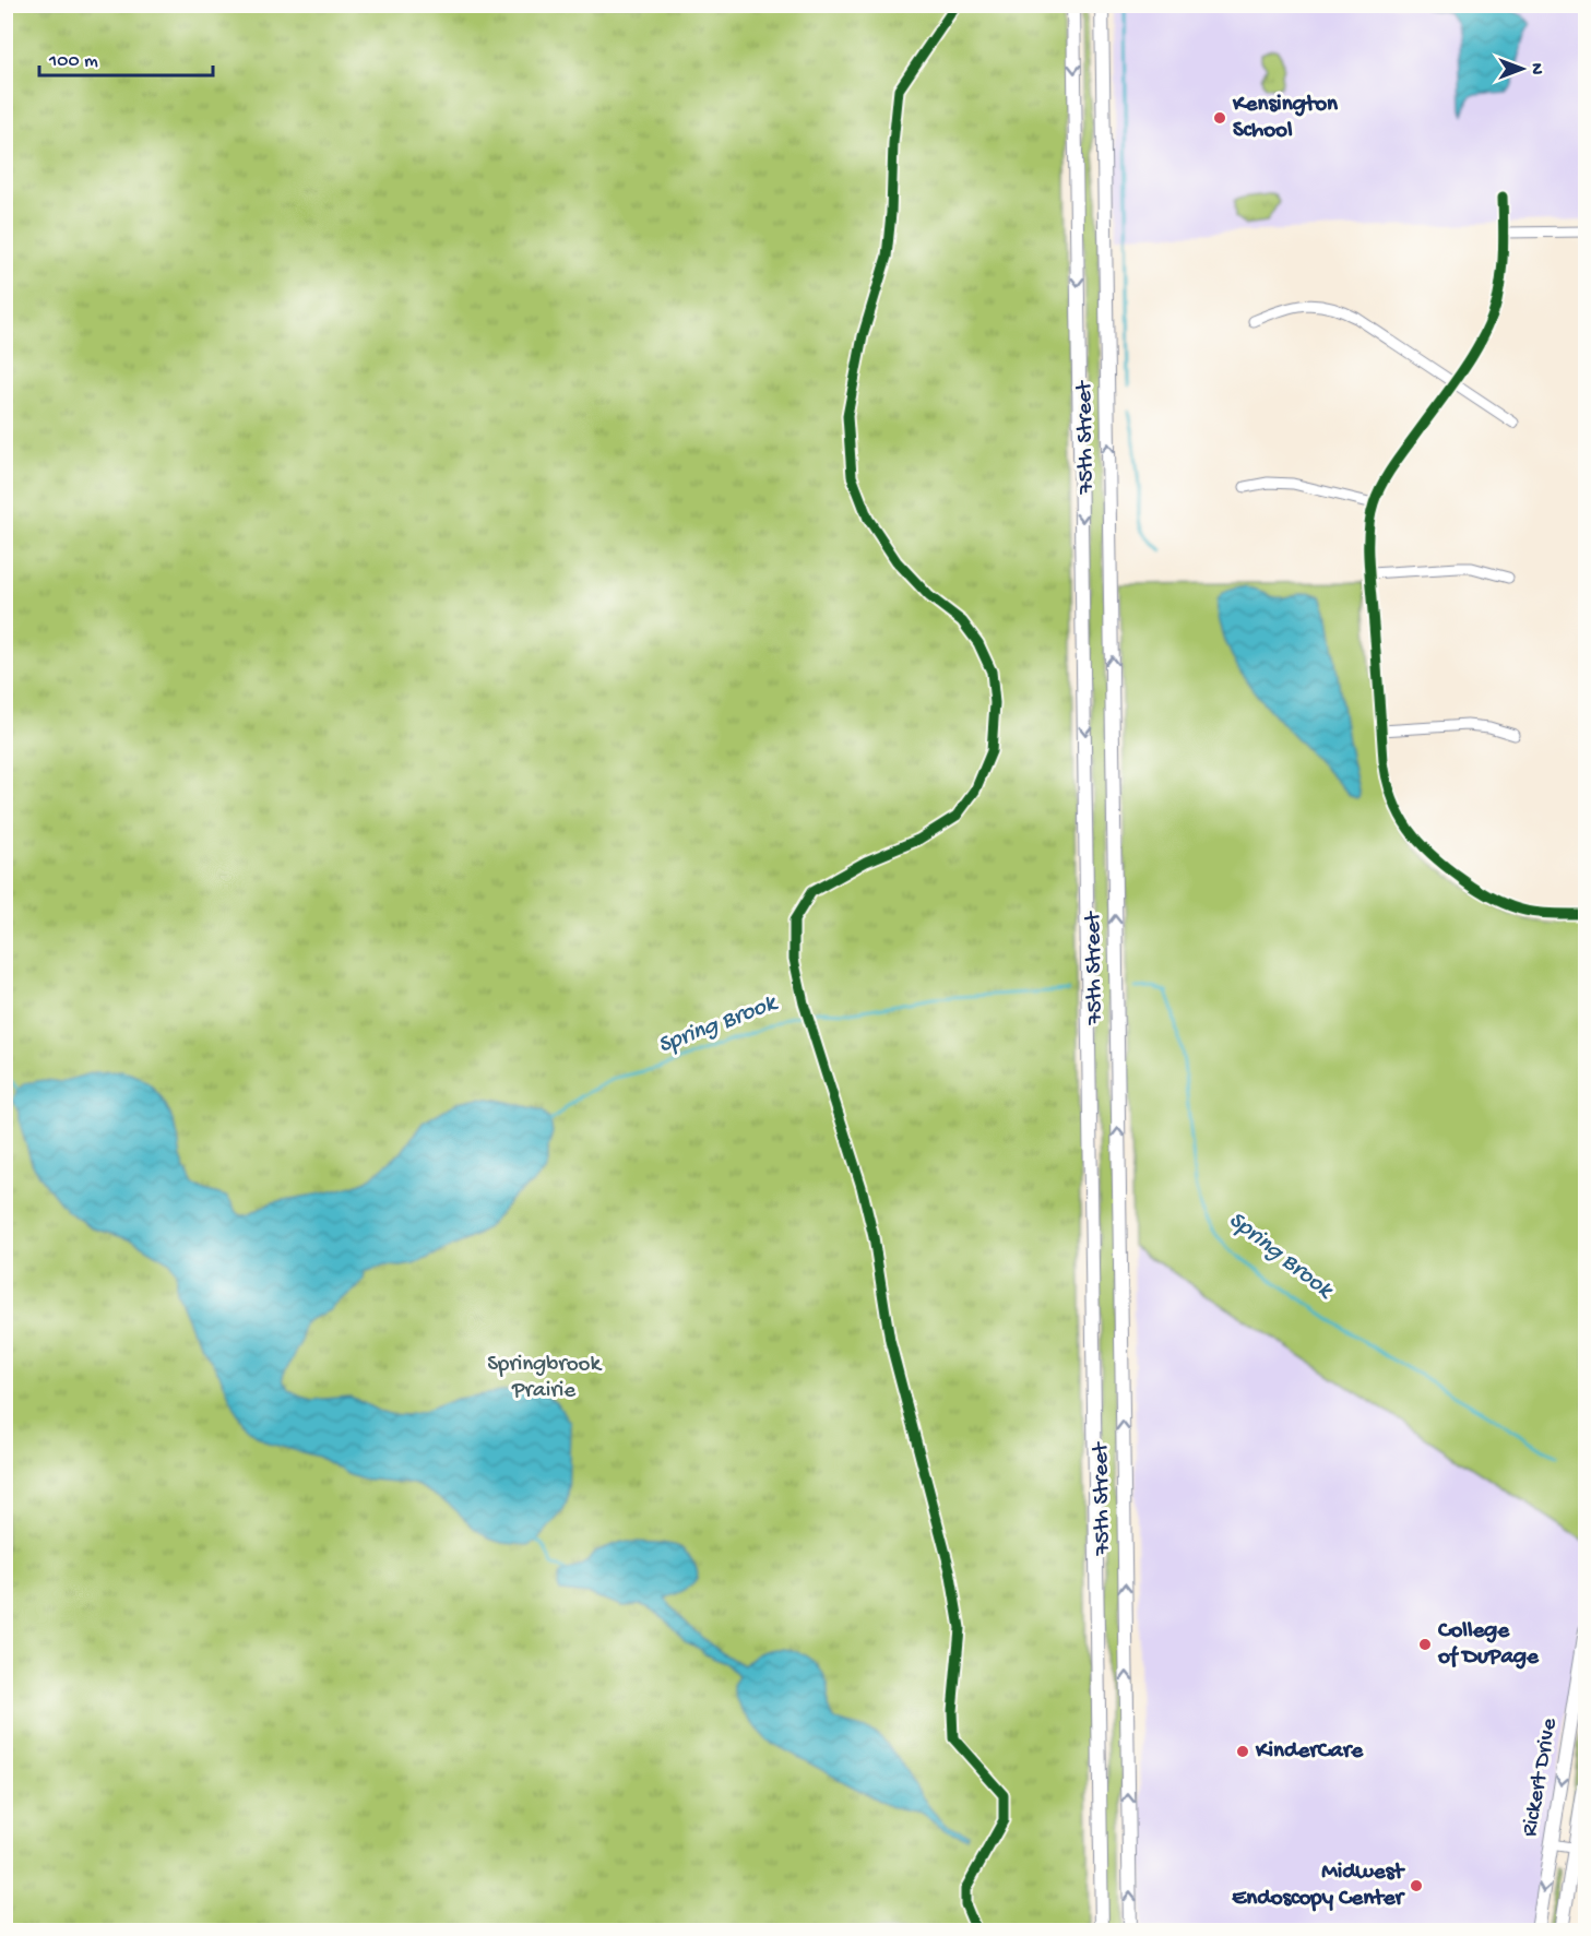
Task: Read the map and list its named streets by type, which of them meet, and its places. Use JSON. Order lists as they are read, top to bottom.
{
  "streets": {
    "main road": ["75th Street", "Rickert Drive"]
  },
  "water": ["Spring Brook"],
  "parks": ["Springbrook Prairie"],
  "places": [
    "Kensington School",
    "College of DuPage",
    "KinderCare",
    "Midwest Endoscopy Center"
  ],
  "scale_bar": "100 m",
  "north": "right"
}
